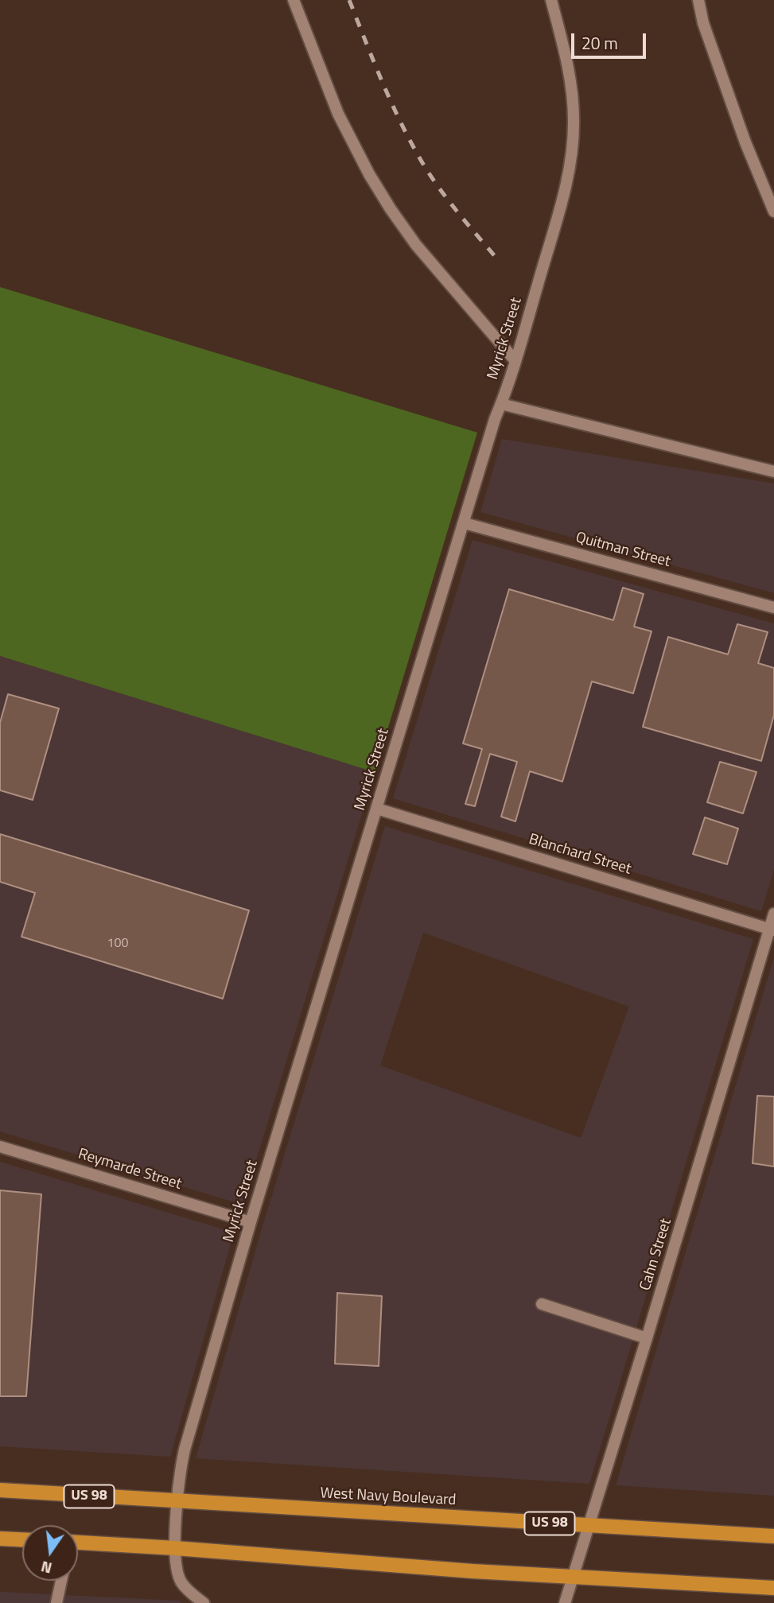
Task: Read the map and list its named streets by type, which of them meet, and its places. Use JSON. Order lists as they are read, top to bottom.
{
  "streets": {
    "main road": ["US 98", "West Navy Boulevard"],
    "street": [
      "Myrick Street",
      "Quitman Street",
      "Blanchard Street",
      "Reymarde Street",
      "Cahn Street"
    ]
  },
  "crossings": [
    ["Myrick Street", "Quitman Street"],
    ["Myrick Street", "Blanchard Street"],
    ["Myrick Street", "Reymarde Street"],
    ["Myrick Street", "West Navy Boulevard"],
    ["Blanchard Street", "Cahn Street"],
    ["Cahn Street", "West Navy Boulevard"]
  ],
  "house_numbers": ["100"],
  "scale_bar": "20 m",
  "north": "bottom"
}
